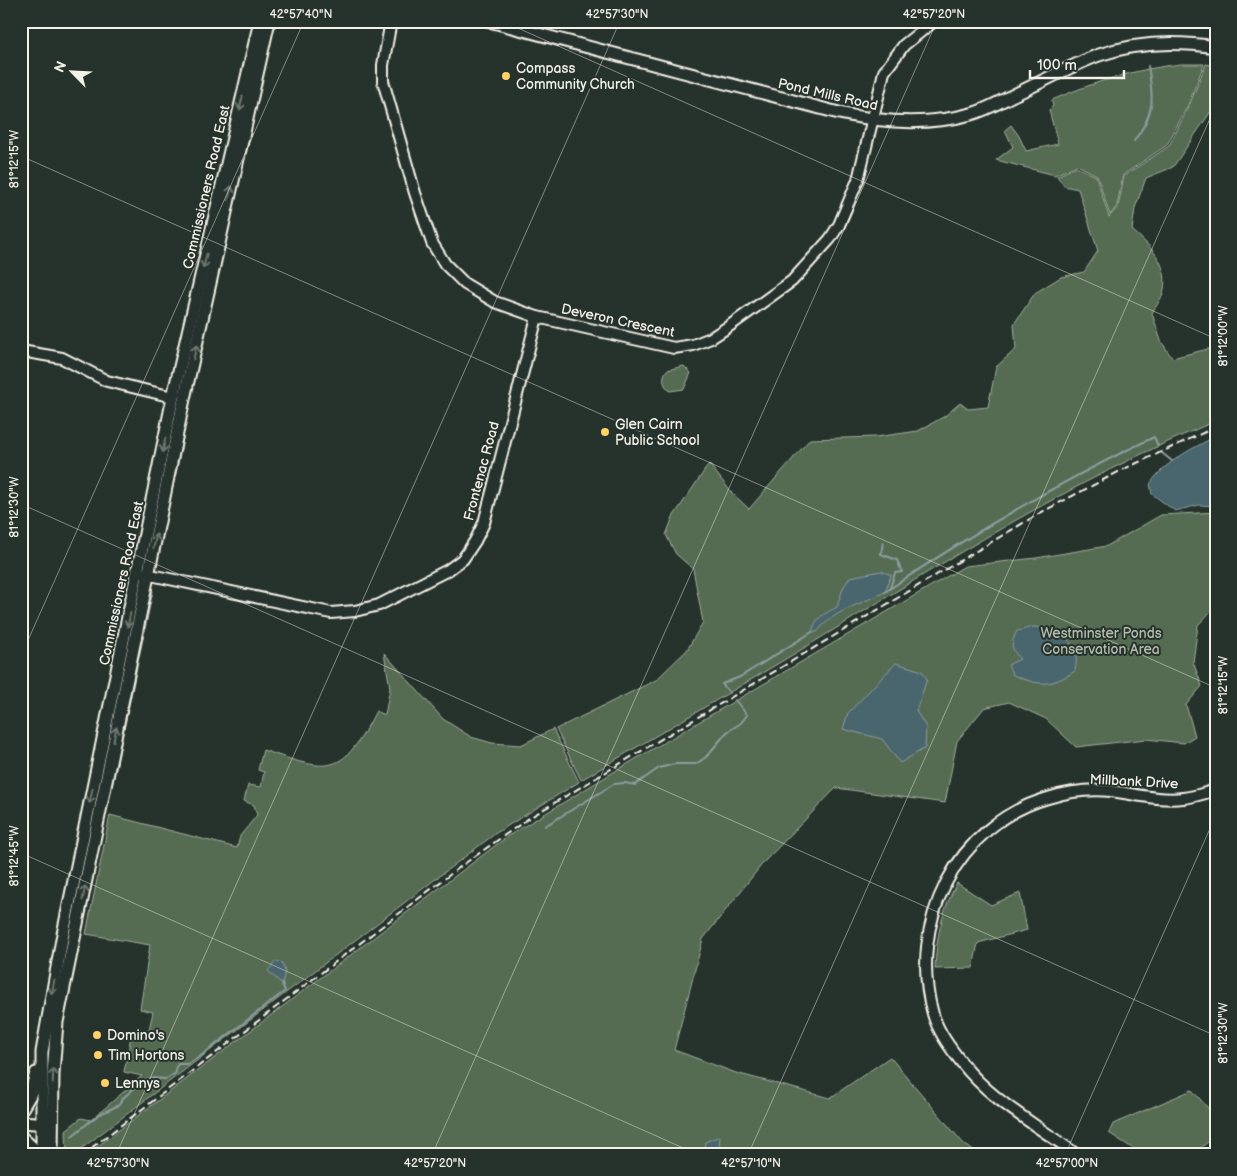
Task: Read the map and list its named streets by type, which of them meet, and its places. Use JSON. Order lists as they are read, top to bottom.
{
  "streets": {
    "main road": ["Pond Mills Road", "Commissioners Road East"],
    "street": ["Deveron Crescent", "Frontenac Road", "Millbank Drive"]
  },
  "crossings": [
    ["Pond Mills Road", "Deveron Crescent"],
    ["Commissioners Road East", "Frontenac Road"],
    ["Deveron Crescent", "Frontenac Road"]
  ],
  "parks": ["Westminster Ponds Conservation Area"],
  "places": [
    "Compass Community Church",
    "Glen Cairn Public School",
    "Domino's",
    "Tim Hortons",
    "Lennys"
  ],
  "scale_bar": "100 m",
  "north": "top left",
  "coordinates": [
    "42°57'40\"N",
    "42°57'30\"N",
    "42°57'20\"N",
    "81°12'15\"W",
    "81°12'00\"W",
    "81°12'30\"W",
    "81°12'45\"W",
    "42°57'10\"N",
    "42°57'00\"N"
  ]
}
